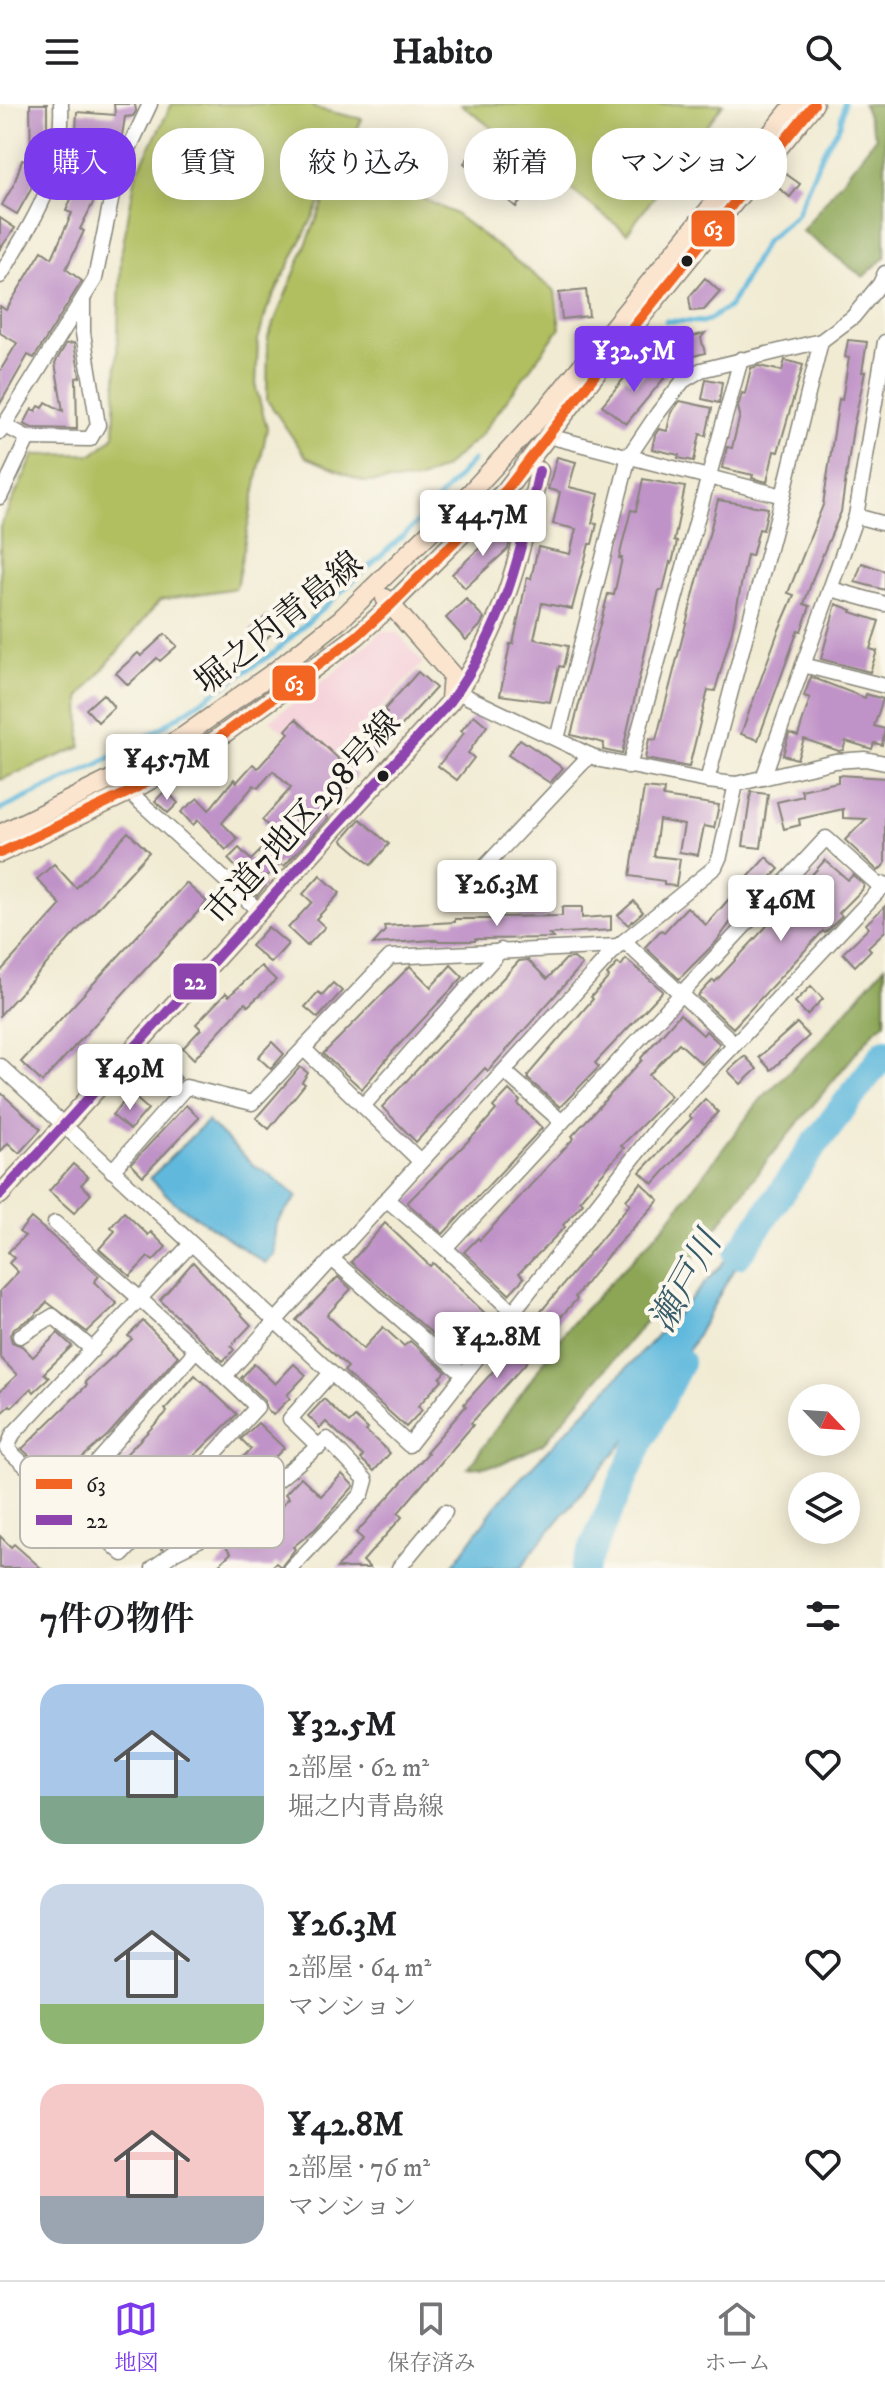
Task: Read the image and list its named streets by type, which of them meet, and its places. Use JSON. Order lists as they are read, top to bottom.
{
  "streets": {
    "main road": ["堀之内青島線", "市道7地区298号線"]
  },
  "water": ["瀬戸川"],
  "lines": ["transit line 63", "transit line 22"],
  "legend": ["63", "22"],
  "north": "bottom right",
  "page": {
    "header": "Habito",
    "chip": [
      "購入",
      "賃貸",
      "絞り込み",
      "新着",
      "マンション"
    ],
    "price": [
      "¥32.5M",
      "¥44.7M",
      "¥45.7M",
      "¥26.3M",
      "¥46M",
      "¥49M",
      "¥42.8M"
    ],
    "heading": "7件の物件",
    "list": [
      {
        "name": "¥32.5M",
        "note": "2部屋 · 62 m² · 堀之内青島線"
      },
      {
        "name": "¥26.3M",
        "note": "2部屋 · 64 m² · マンション"
      },
      {
        "name": "¥42.8M",
        "note": "2部屋 · 76 m² · マンション"
      }
    ],
    "tabs": ["地図", "保存済み", "ホーム"]
  }
}
